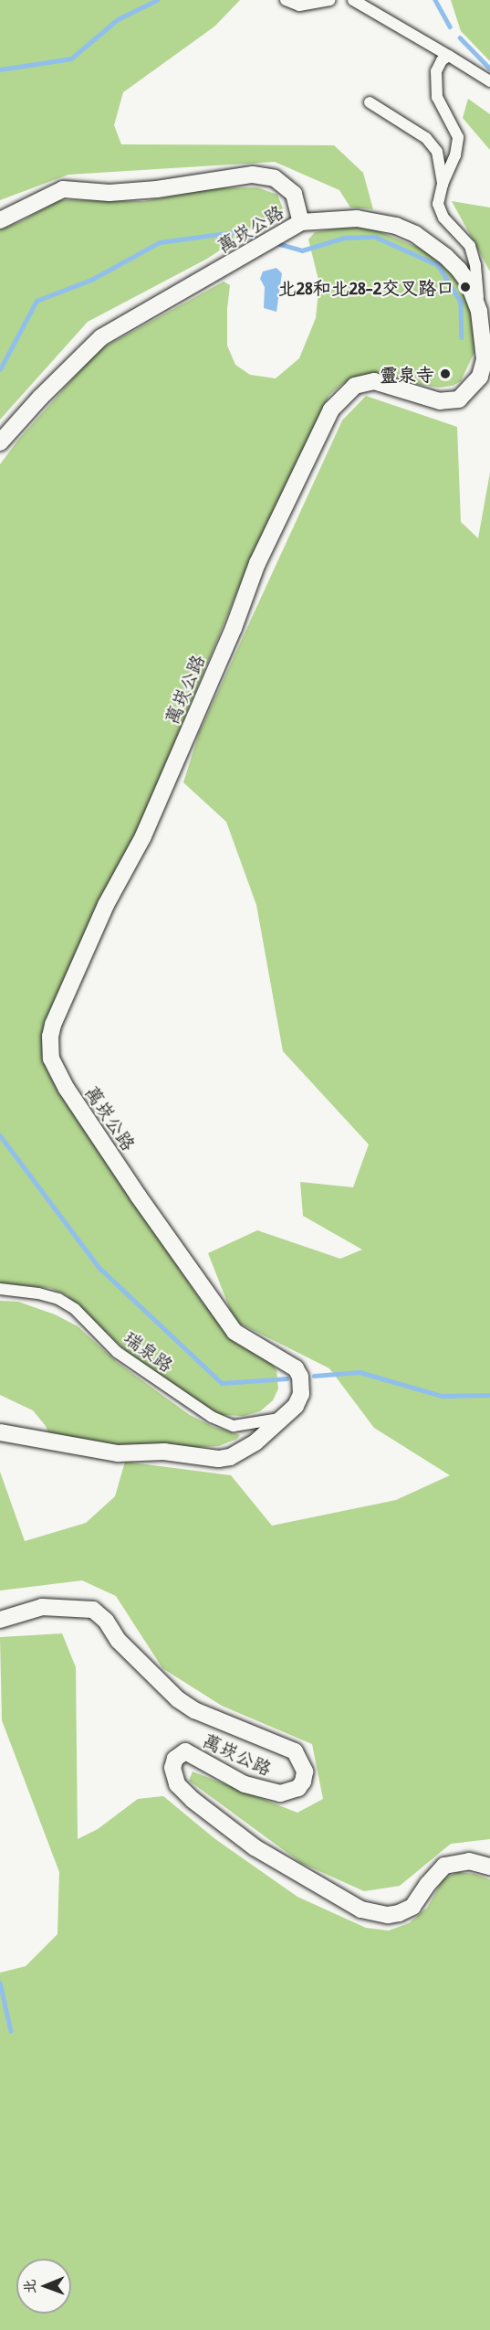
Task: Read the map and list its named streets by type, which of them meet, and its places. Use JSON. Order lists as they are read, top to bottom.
{
  "streets": {
    "street": ["萬崁公路", "瑞泉路"]
  },
  "crossings": [
    ["萬崁公路", "瑞泉路"]
  ],
  "places": ["北28和北28-2交叉路口", "靈泉寺"],
  "north": "left"
}
